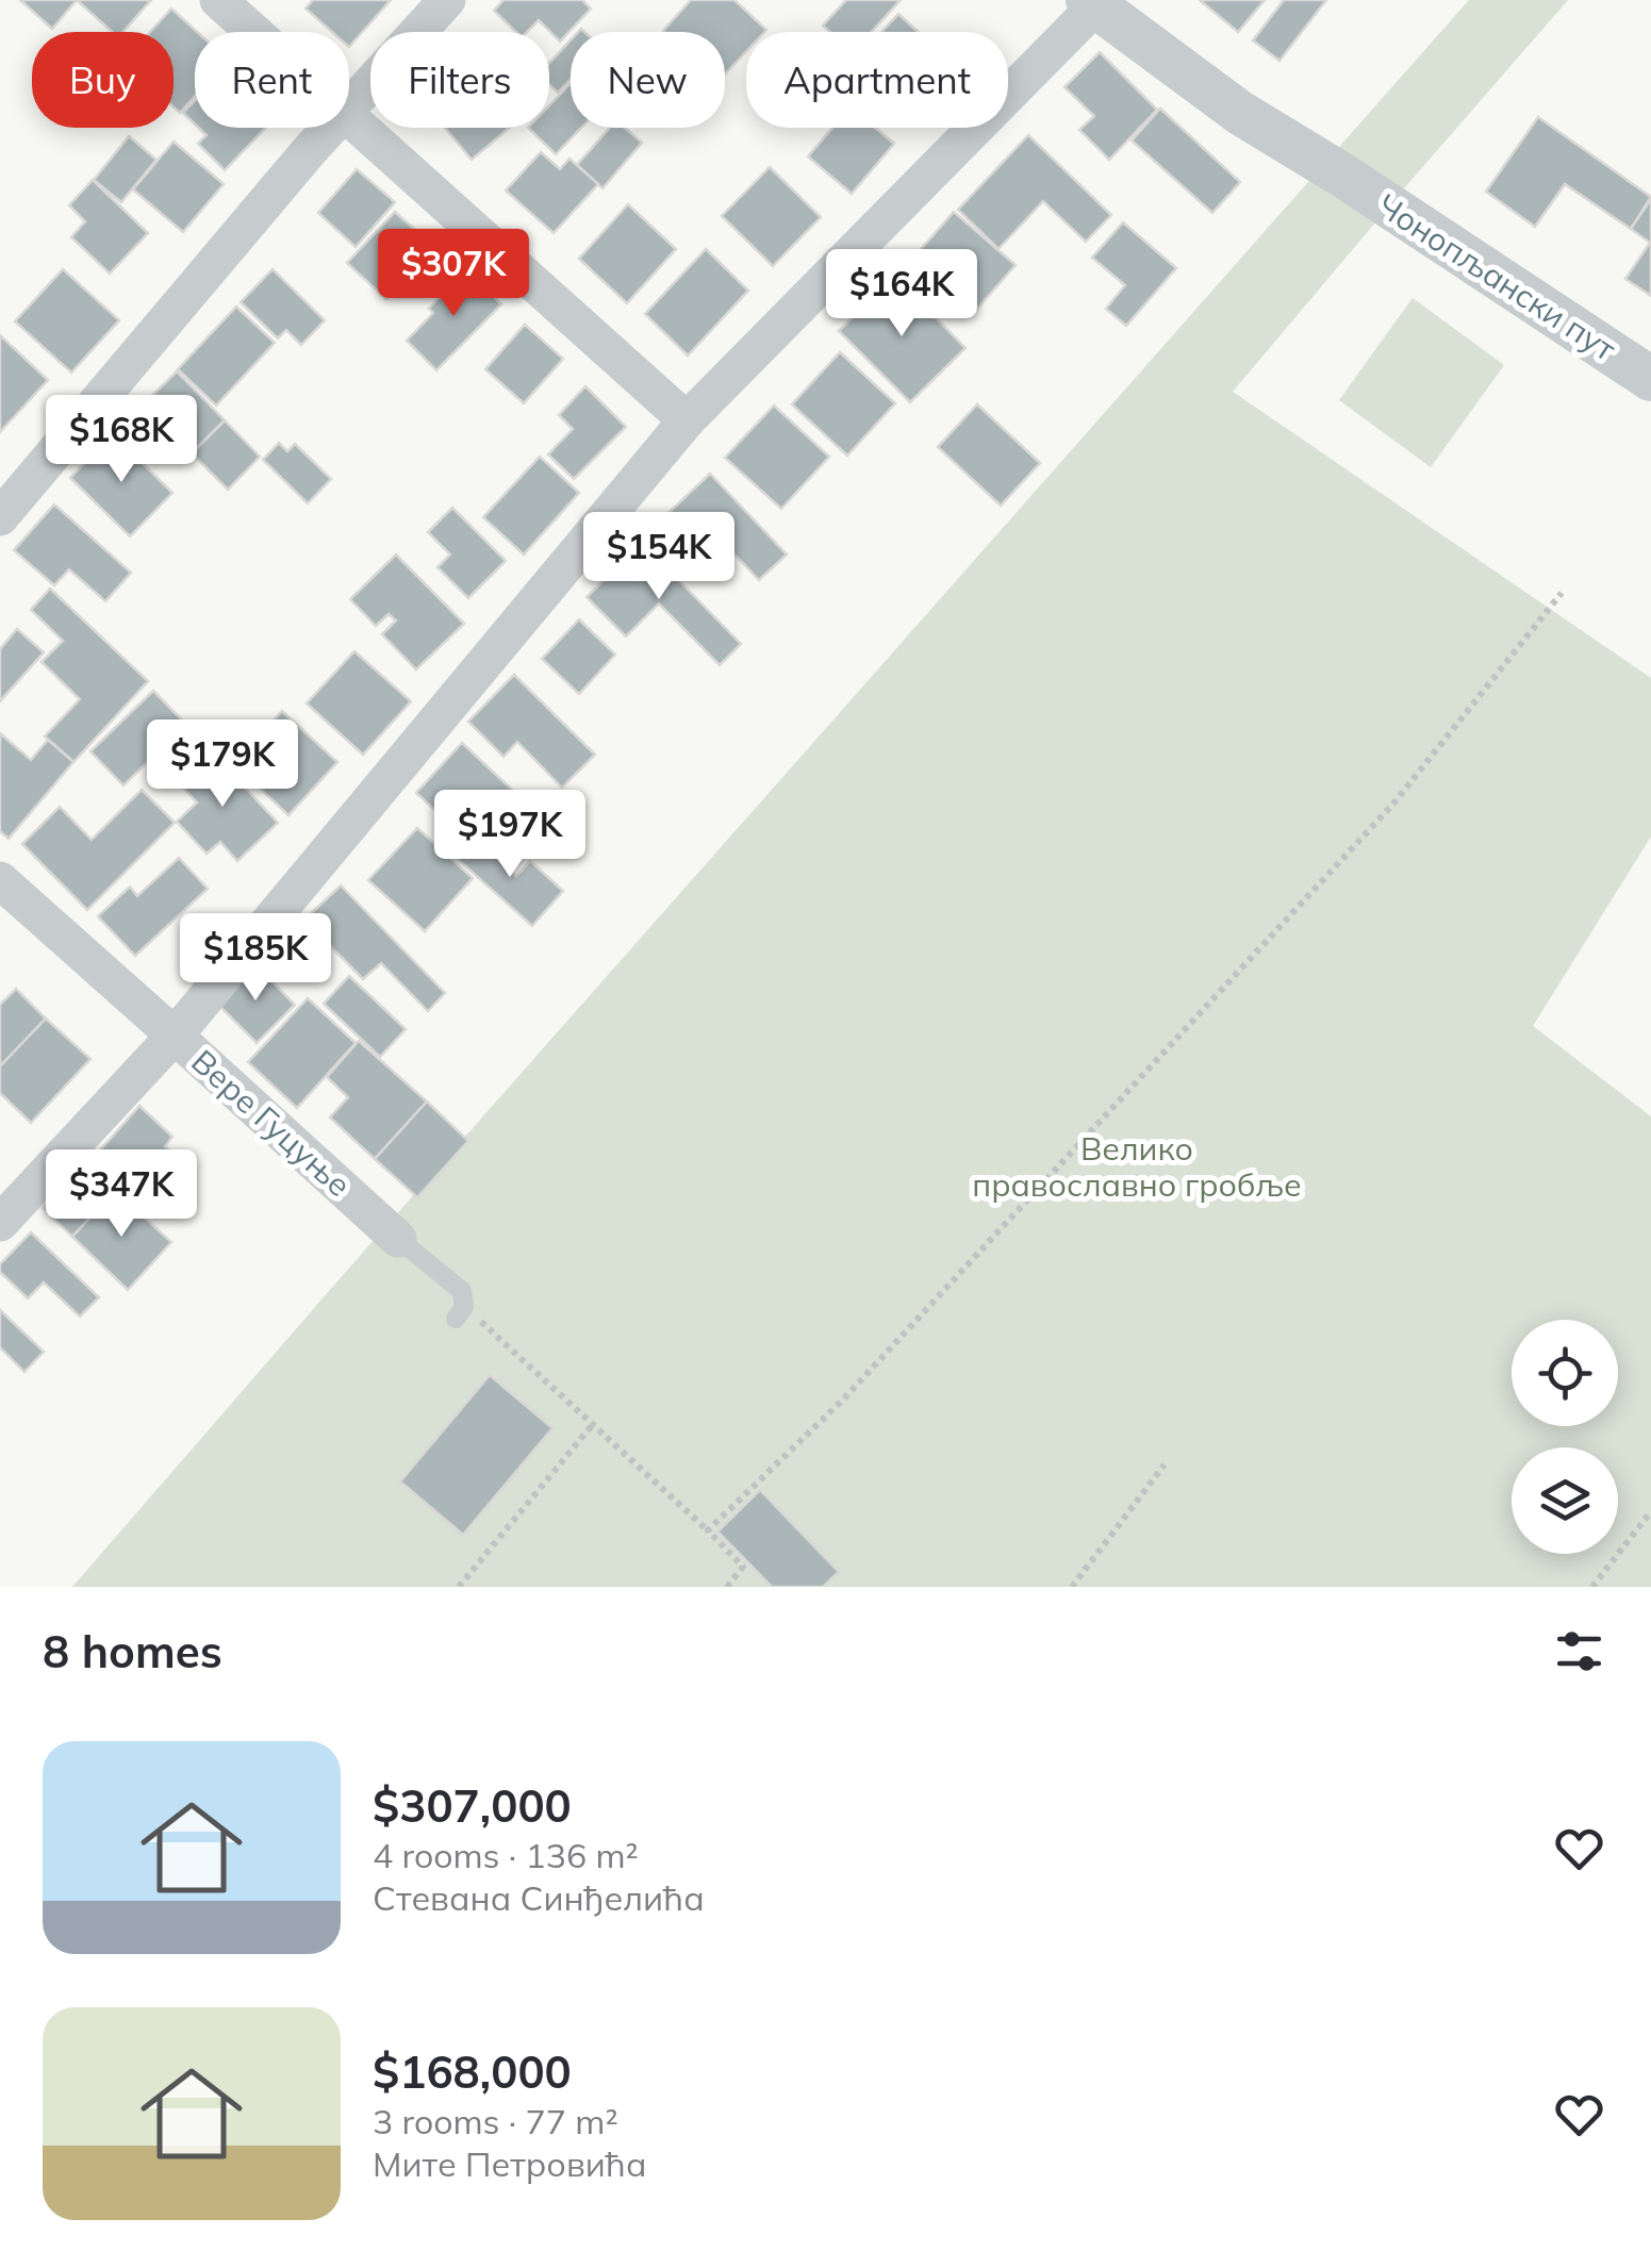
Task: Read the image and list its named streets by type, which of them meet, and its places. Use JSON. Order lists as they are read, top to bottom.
{
  "streets": {
    "street": ["Чонопљански пут", "Вере Гуцуње"]
  },
  "parks": ["Велико православно гробље"],
  "page": {
    "chip": [
      "Buy",
      "Rent",
      "Filters",
      "New",
      "Apartment"
    ],
    "price": [
      "$307K",
      "$164K",
      "$168K",
      "$154K",
      "$179K",
      "$197K",
      "$185K",
      "$347K"
    ],
    "heading": "8 homes",
    "list": [
      {
        "name": "$307,000",
        "note": "4 rooms · 136 m² · Стевана Синђелића"
      },
      {
        "name": "$168,000",
        "note": "3 rooms · 77 m² · Мите Петровића"
      }
    ]
  }
}
